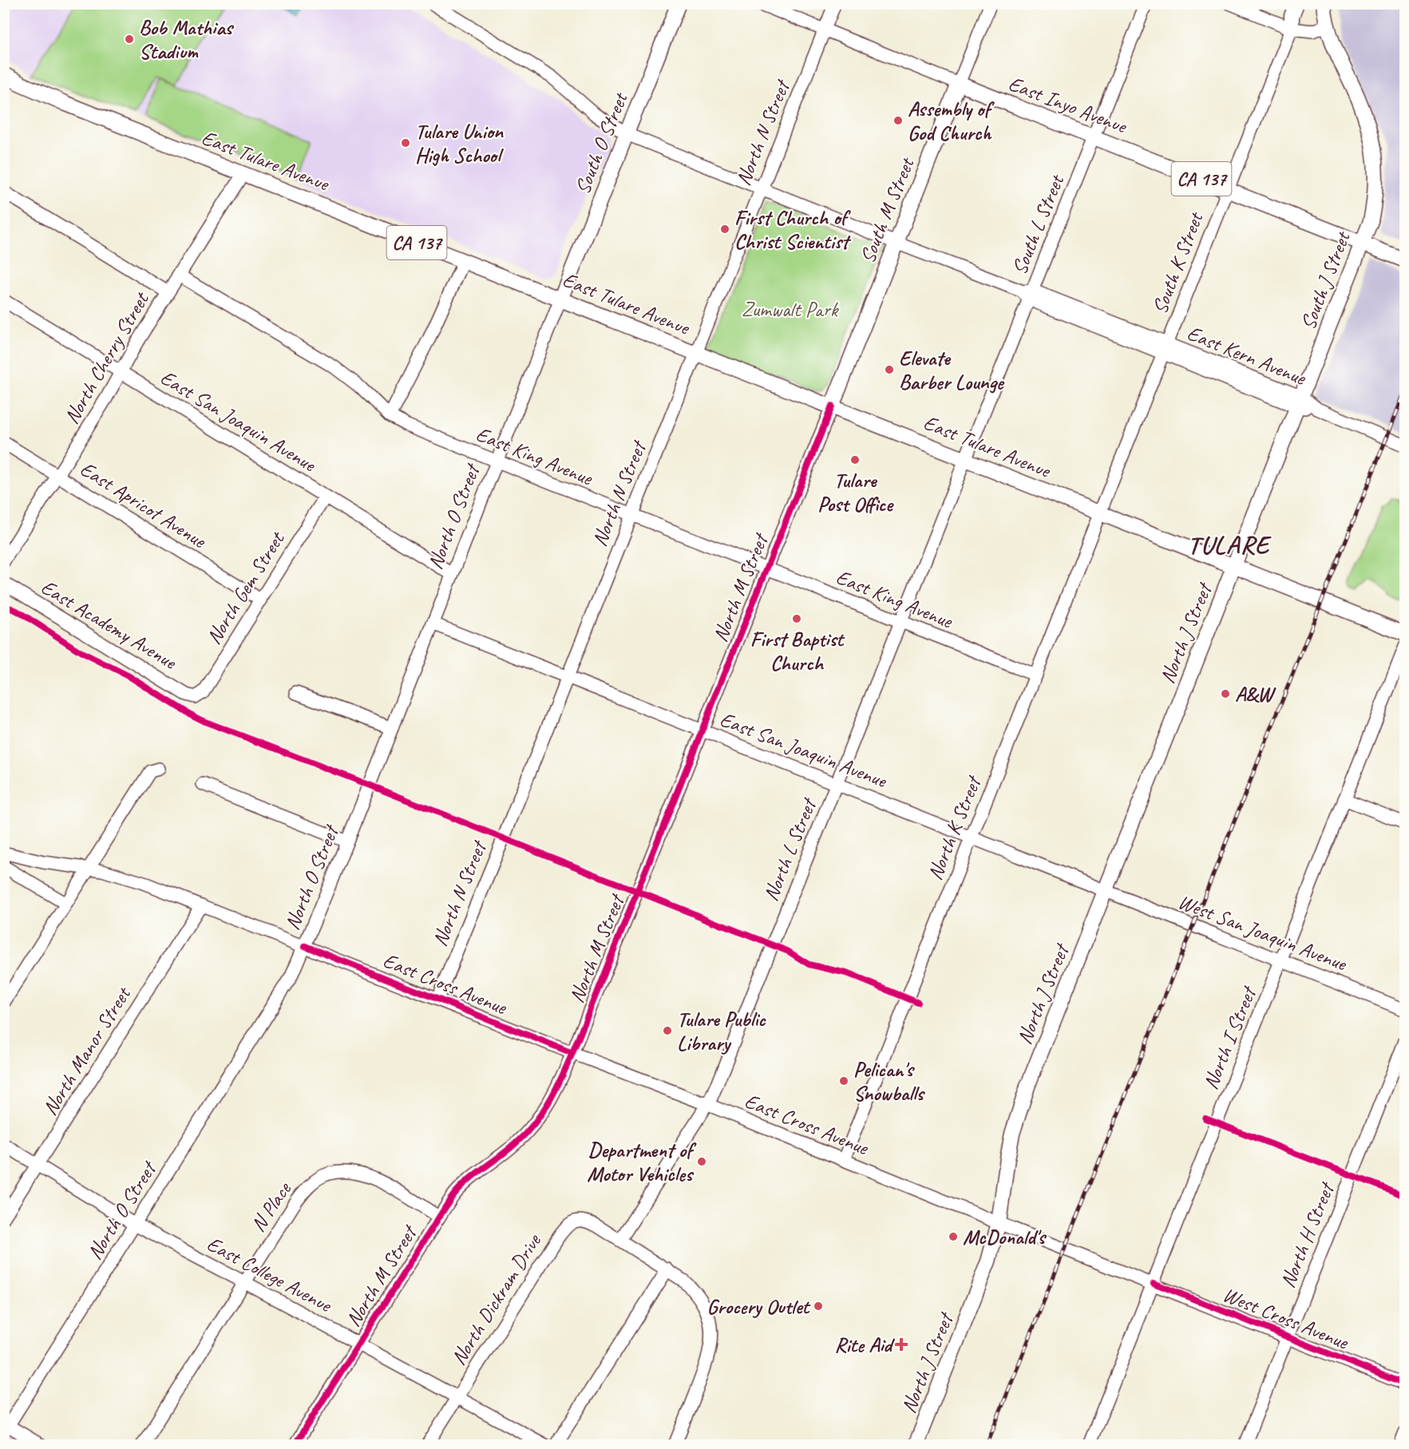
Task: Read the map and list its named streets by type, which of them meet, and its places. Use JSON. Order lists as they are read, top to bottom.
{
  "streets": {
    "main road": [
      "East Inyo Avenue",
      "South O Street",
      "East Tulare Avenue",
      "CA 137",
      "South M Street",
      "South J Street",
      "North J Street"
    ],
    "street": [
      "North N Street",
      "South L Street",
      "South K Street",
      "East Kern Avenue",
      "North Cherry Street",
      "East San Joaquin Avenue",
      "East King Avenue",
      "East Apricot Avenue",
      "North O Street",
      "North Gem Street",
      "North M Street",
      "East Academy Avenue",
      "North K Street",
      "North L Street",
      "West San Joaquin Avenue",
      "East Cross Avenue",
      "North I Street",
      "North Manor Street",
      "N Place",
      "North H Street",
      "East College Avenue",
      "North Dickram Drive",
      "West Cross Avenue"
    ]
  },
  "crossings": [
    ["East Inyo Avenue", "North N Street"],
    ["East Inyo Avenue", "CA 137"],
    ["East Inyo Avenue", "South M Street"],
    ["East Inyo Avenue", "South L Street"],
    ["East Inyo Avenue", "South K Street"],
    ["East Inyo Avenue", "South J Street"],
    ["North N Street", "East Tulare Avenue"],
    ["North N Street", "East Kern Avenue"],
    ["North N Street", "East San Joaquin Avenue"],
    ["North N Street", "East King Avenue"],
    ["North N Street", "East Cross Avenue"],
    ["South O Street", "East Tulare Avenue"],
    ["South O Street", "East Kern Avenue"],
    ["South O Street", "North O Street"],
    ["East Tulare Avenue", "South M Street"],
    ["East Tulare Avenue", "South L Street"],
    ["East Tulare Avenue", "South K Street"],
    ["East Tulare Avenue", "South J Street"],
    ["East Tulare Avenue", "North Cherry Street"],
    ["East Tulare Avenue", "North O Street"],
    ["East Tulare Avenue", "North M Street"],
    ["East Tulare Avenue", "North J Street"],
    ["East Tulare Avenue", "North K Street"],
    ["East Tulare Avenue", "North L Street"],
    ["CA 137", "South J Street"],
    ["South M Street", "East Kern Avenue"],
    ["South M Street", "North M Street"],
    ["South L Street", "East Kern Avenue"],
    ["South L Street", "North L Street"],
    ["South K Street", "East Kern Avenue"],
    ["South K Street", "North K Street"],
    ["South J Street", "East Kern Avenue"],
    ["South J Street", "North J Street"],
    ["North Cherry Street", "East San Joaquin Avenue"],
    ["North Cherry Street", "East King Avenue"],
    ["North Cherry Street", "East Apricot Avenue"],
    ["East San Joaquin Avenue", "North O Street"],
    ["East San Joaquin Avenue", "North Gem Street"],
    ["East San Joaquin Avenue", "North M Street"],
    ["East San Joaquin Avenue", "North J Street"],
    ["East San Joaquin Avenue", "North K Street"],
    ["East San Joaquin Avenue", "North L Street"],
    ["East San Joaquin Avenue", "West San Joaquin Avenue"],
    ["East King Avenue", "North O Street"],
    ["East King Avenue", "North M Street"],
    ["East King Avenue", "North K Street"],
    ["East King Avenue", "North L Street"],
    ["East Apricot Avenue", "North Gem Street"],
    ["North O Street", "East Cross Avenue"],
    ["North O Street", "East College Avenue"],
    ["North Gem Street", "East Academy Avenue"],
    ["North M Street", "East Cross Avenue"],
    ["North M Street", "N Place"],
    ["North M Street", "East College Avenue"],
    ["North J Street", "West San Joaquin Avenue"],
    ["North J Street", "East Cross Avenue"],
    ["North J Street", "West Cross Avenue"],
    ["North K Street", "East Cross Avenue"],
    ["North L Street", "East Cross Avenue"],
    ["North L Street", "North Dickram Drive"],
    ["West San Joaquin Avenue", "North I Street"],
    ["East Cross Avenue", "North Manor Street"],
    ["East Cross Avenue", "West Cross Avenue"],
    ["North I Street", "West Cross Avenue"],
    ["North Manor Street", "East College Avenue"],
    ["N Place", "East College Avenue"],
    ["North H Street", "West Cross Avenue"],
    ["East College Avenue", "North Dickram Drive"]
  ],
  "districts": ["TULARE"],
  "parks": ["Zumwalt Park"],
  "places": {
    "other": [
      "Bob Mathias Stadium",
      "Assembly of God Church",
      "Tulare Union High School",
      "First Church of Christ Scientist",
      "Elevate Barber Lounge",
      "Tulare Post Office",
      "First Baptist Church",
      "A&W",
      "Tulare Public Library",
      "Pelican's Snowballs",
      "Department of Motor Vehicles",
      "McDonald's",
      "Grocery Outlet"
    ],
    "health": ["Rite Aid"]
  }
}
